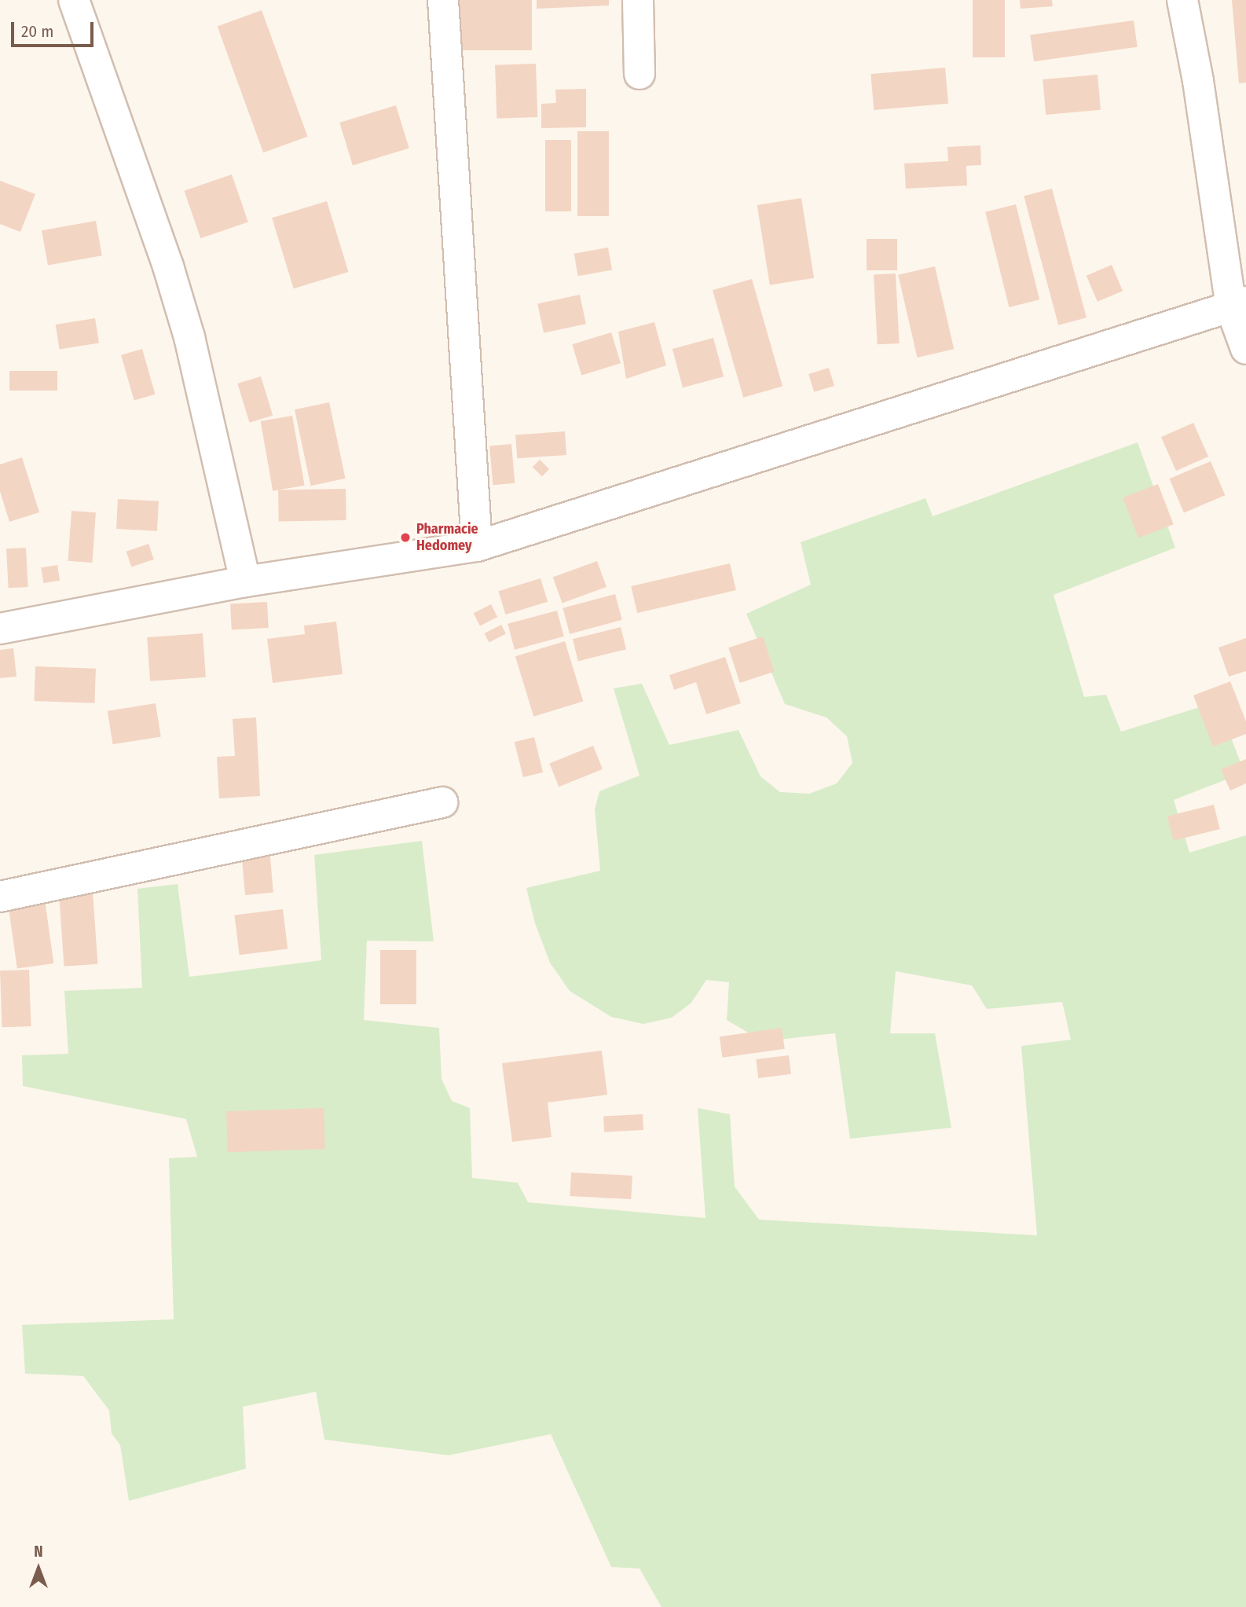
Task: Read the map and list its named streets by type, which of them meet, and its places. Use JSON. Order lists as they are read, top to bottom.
{
  "places": ["Pharmacie Hedomey"],
  "scale_bar": "20 m",
  "north": "top"
}
